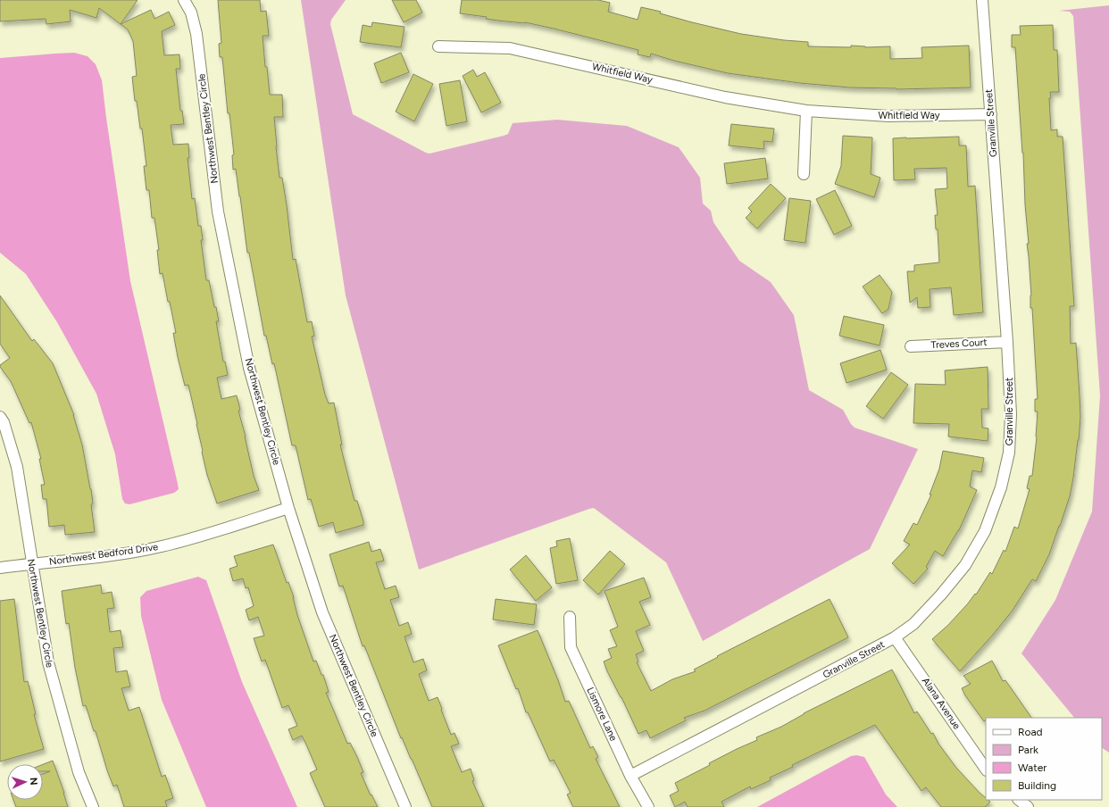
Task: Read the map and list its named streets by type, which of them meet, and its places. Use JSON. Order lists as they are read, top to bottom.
{
  "streets": {
    "street": [
      "Whitfield Way",
      "Granville Street",
      "Northwest Bentley Circle",
      "Treves Court",
      "Northwest Bedford Drive",
      "Alana Avenue",
      "Lismore Lane"
    ]
  },
  "crossings": [
    ["Whitfield Way", "Granville Street"],
    ["Granville Street", "Treves Court"],
    ["Granville Street", "Alana Avenue"],
    ["Granville Street", "Lismore Lane"],
    ["Northwest Bentley Circle", "Northwest Bedford Drive"]
  ],
  "legend": [
    "Road",
    "Park",
    "Water",
    "Building"
  ],
  "north": "right"
}
